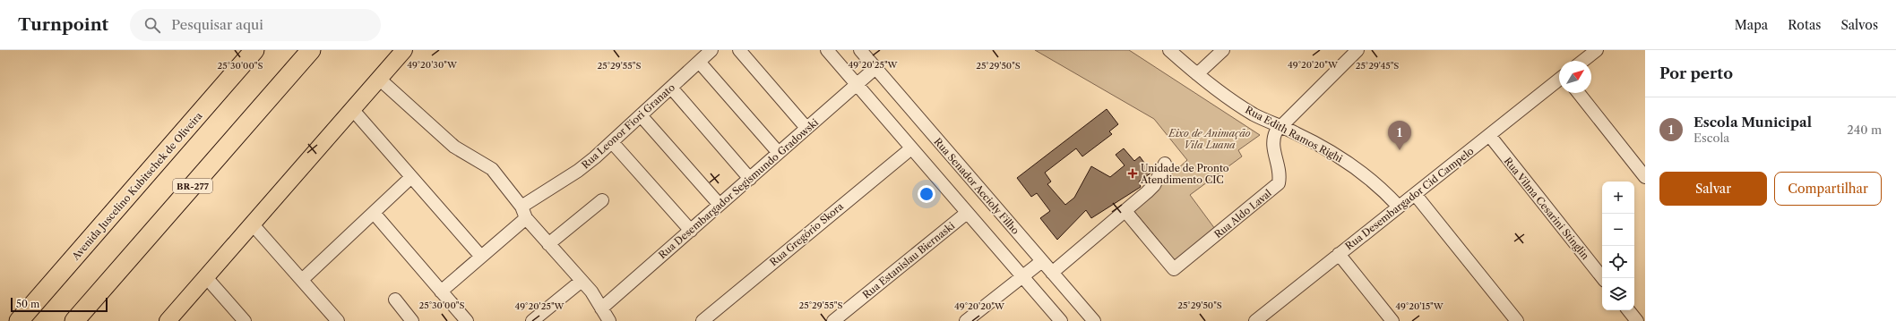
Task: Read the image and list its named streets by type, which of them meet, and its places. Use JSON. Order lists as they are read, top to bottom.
{
  "streets": {
    "highway": ["Avenida Juscelino Kubitschek de Oliveira", "BR-277"],
    "street": [
      "Rua Leonor Fiori Granato",
      "Rua Edith Ramos Righi",
      "Rua Senador Accioly Filho",
      "Rua Desembargador Segismundo Gradowski",
      "Rua Desembargador Cid Campelo",
      "Rua Vilma Cesarini Stinglin",
      "Rua Aldo Laval",
      "Rua Gregório Skora",
      "Rua Estanislau Biernaski"
    ]
  },
  "crossings": [
    ["Rua Edith Ramos Righi", "Rua Desembargador Cid Campelo"],
    ["Rua Edith Ramos Righi", "Rua Aldo Laval"],
    ["Rua Senador Accioly Filho", "Rua Desembargador Segismundo Gradowski"],
    ["Rua Desembargador Cid Campelo", "Rua Vilma Cesarini Stinglin"]
  ],
  "parks": ["Eixo de Animação Vila Luana"],
  "places": {
    "health": ["Unidade de Pronto Atendimento CIC"]
  },
  "scale_bar": "50 m",
  "north": "top right",
  "page": {
    "header": "Turnpoint",
    "search": "Pesquisar aqui",
    "nav": ["Mapa", "Rotas", "Salvos"],
    "heading": "Por perto",
    "list": [
      {
        "mark": "1",
        "name": "Escola Municipal",
        "note": "Escola",
        "value": "240 m"
      }
    ],
    "pins": "1",
    "buttons": ["Salvar", "Compartilhar"],
    "map_buttons": ["+", "−"],
    "scale": "50 m"
  },
  "coordinates": [
    "49°20'25\"W",
    "49°20'20\"W",
    "49°20'30\"W",
    "25°30'00\"S",
    "25°29'55\"S",
    "25°29'50\"S",
    "25°29'45\"S",
    "49°20'15\"W"
  ]
}
